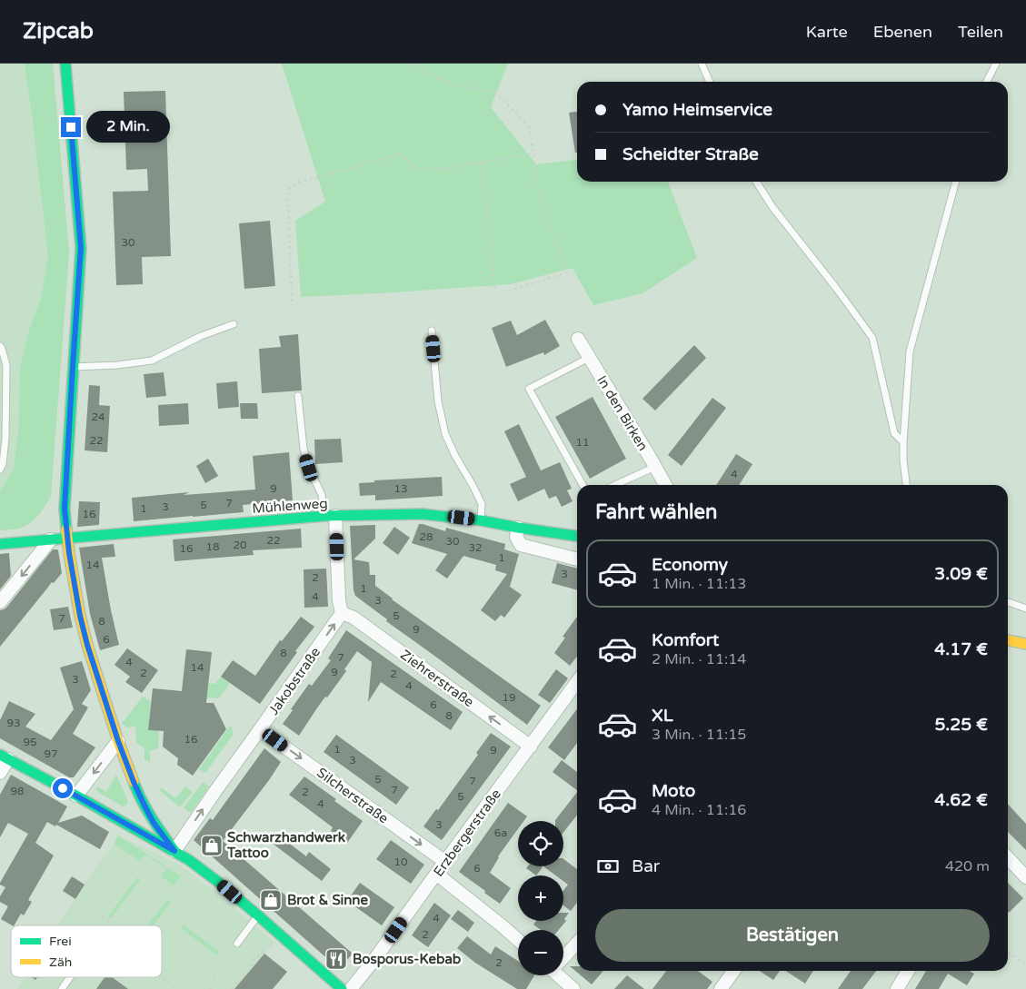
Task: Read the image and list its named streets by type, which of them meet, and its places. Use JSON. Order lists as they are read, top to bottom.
{
  "streets": {
    "main road": ["Mühlenweg"],
    "street": [
      "In den Birken",
      "Ziehrerstraße",
      "Jakobstraße",
      "Silcherstraße",
      "Erzbergerstraße"
    ]
  },
  "crossings": [
    ["Ziehrerstraße", "Jakobstraße"],
    ["Ziehrerstraße", "Erzbergerstraße"],
    ["Jakobstraße", "Silcherstraße"],
    ["Silcherstraße", "Erzbergerstraße"]
  ],
  "one_way": ["Ziehrerstraße", "Jakobstraße", "Silcherstraße"],
  "places": {
    "shop": ["Schwarzhandwerk Tattoo", "Brot & Sinne"],
    "restaurant": ["Bosporus-Kebab"]
  },
  "house_numbers": [
    "30",
    "24",
    "22",
    "11",
    "4",
    "9",
    "13",
    "7",
    "5",
    "3",
    "1",
    "16",
    "28",
    "22",
    "30",
    "20",
    "18",
    "32",
    "16",
    "1",
    "14",
    "3",
    "2",
    "1",
    "4",
    "3",
    "5",
    "7",
    "8",
    "9",
    "6",
    "8",
    "7",
    "4",
    "14",
    "9",
    "2",
    "2",
    "3",
    "4",
    "19",
    "6",
    "8",
    "93",
    "16",
    "95",
    "1",
    "9",
    "97",
    "3",
    "5",
    "7",
    "7",
    "98",
    "2",
    "5",
    "4",
    "3",
    "6a",
    "10",
    "6",
    "4",
    "2",
    "2"
  ],
  "legend": ["Frei", "Zäh"],
  "page": {
    "header": "Zipcab",
    "nav": ["Karte", "Ebenen", "Teilen"],
    "banner": ["Yamo Heimservice", "Scheidter Straße"],
    "bubble": "2 Min.",
    "heading": "Fahrt wählen",
    "list": [
      {
        "name": "Economy",
        "note": "1 Min. · 11:13",
        "value": "3.09 €"
      },
      {
        "name": "Komfort",
        "note": "2 Min. · 11:14",
        "value": "4.17 €"
      },
      {
        "name": "XL",
        "note": "3 Min. · 11:15",
        "value": "5.25 €"
      },
      {
        "name": "Moto",
        "note": "4 Min. · 11:16",
        "value": "4.62 €"
      }
    ],
    "map_buttons": ["+", "−"],
    "pay": ["Bar", "420 m"],
    "buttons": "Bestätigen"
  }
}
